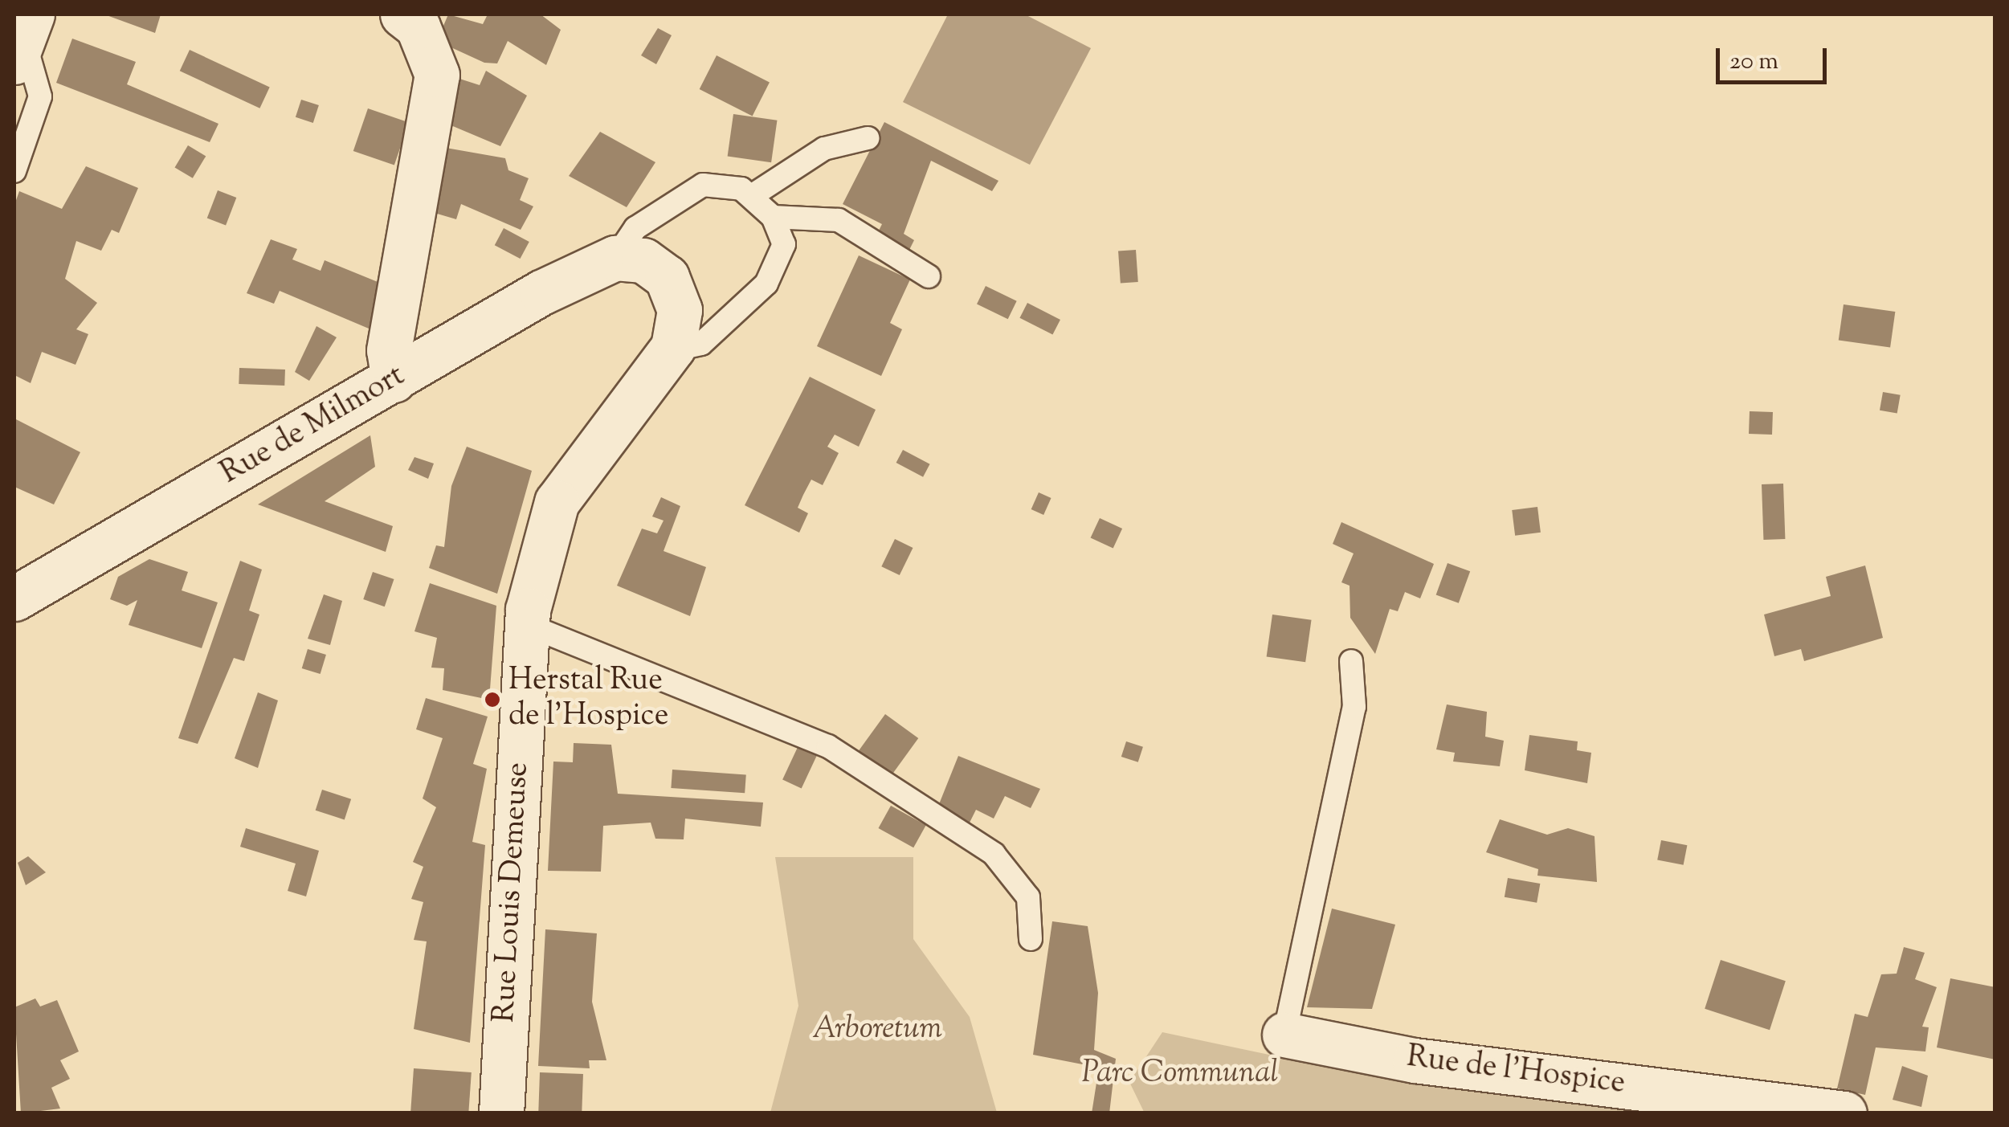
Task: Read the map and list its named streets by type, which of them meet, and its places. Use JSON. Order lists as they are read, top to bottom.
{
  "streets": {
    "street": ["Rue de Milmort", "Rue Louis Demeuse", "Rue de l'Hospice"]
  },
  "parks": ["Arboretum", "Parc Communal"],
  "places": ["Herstal Rue de l'Hospice"],
  "scale_bar": "20 m"
}
